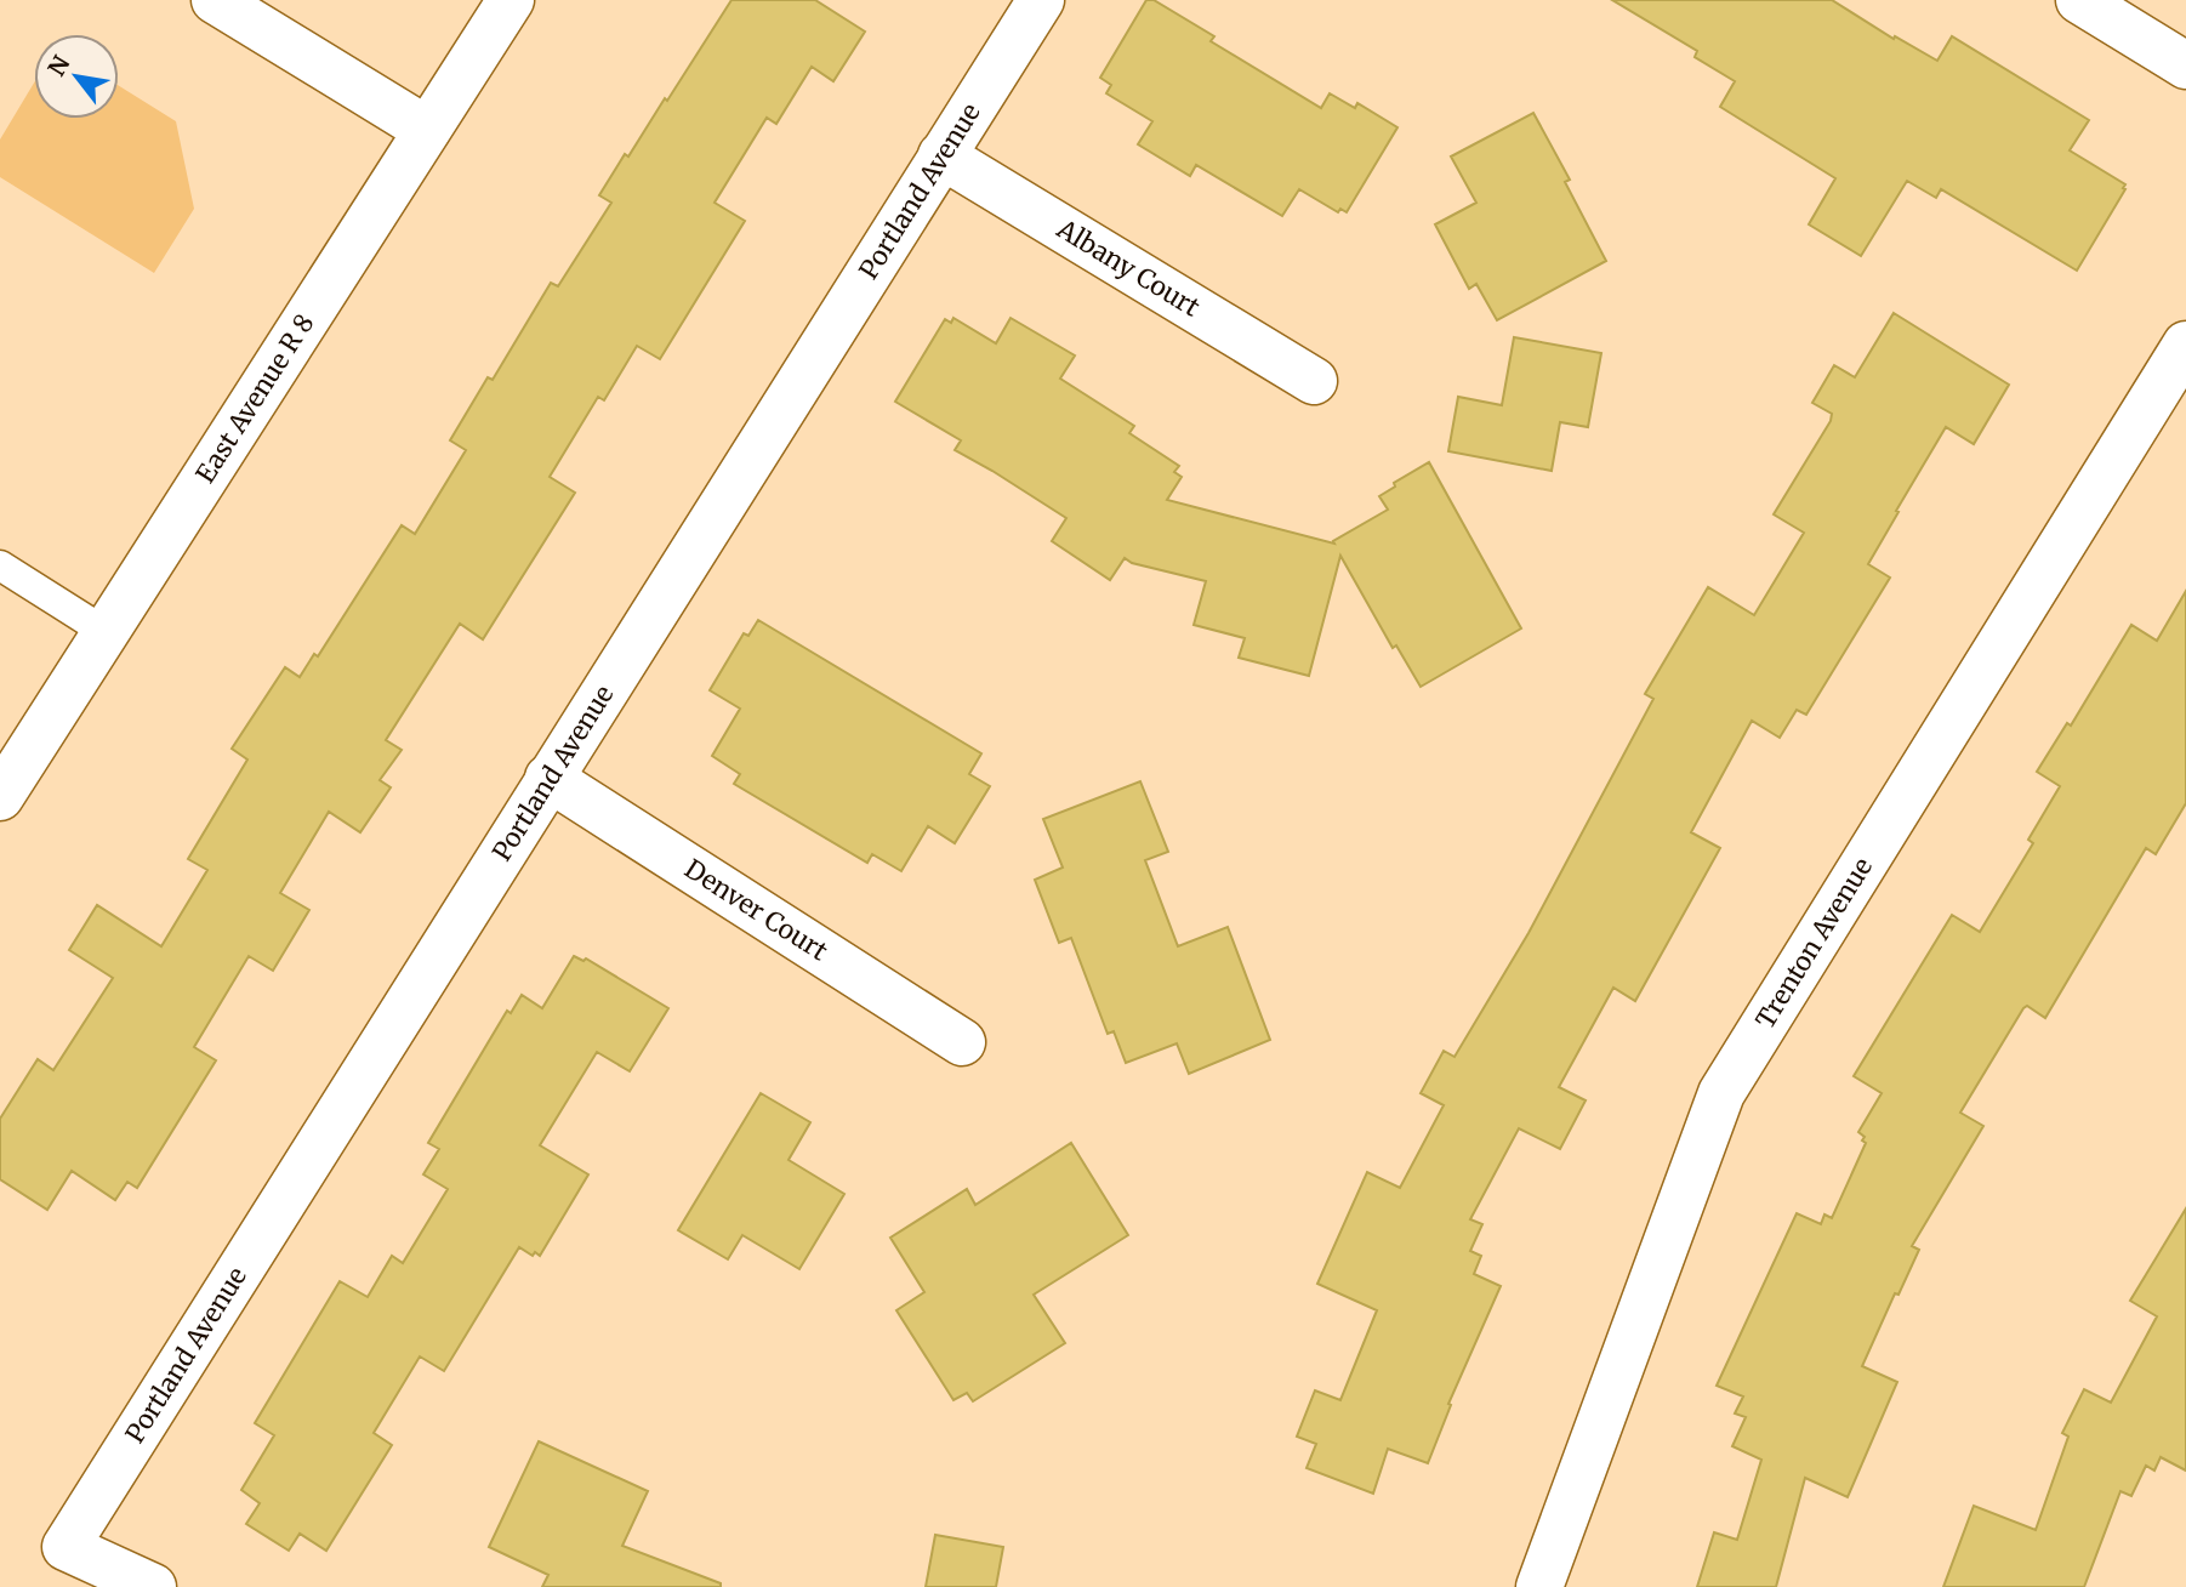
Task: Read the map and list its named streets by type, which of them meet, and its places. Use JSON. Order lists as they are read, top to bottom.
{
  "streets": {
    "street": [
      "Portland Avenue",
      "Albany Court",
      "East Avenue R 8",
      "Denver Court",
      "Trenton Avenue"
    ]
  },
  "crossings": [
    ["Portland Avenue", "Albany Court"],
    ["Portland Avenue", "Denver Court"]
  ],
  "north": "top left"
}
